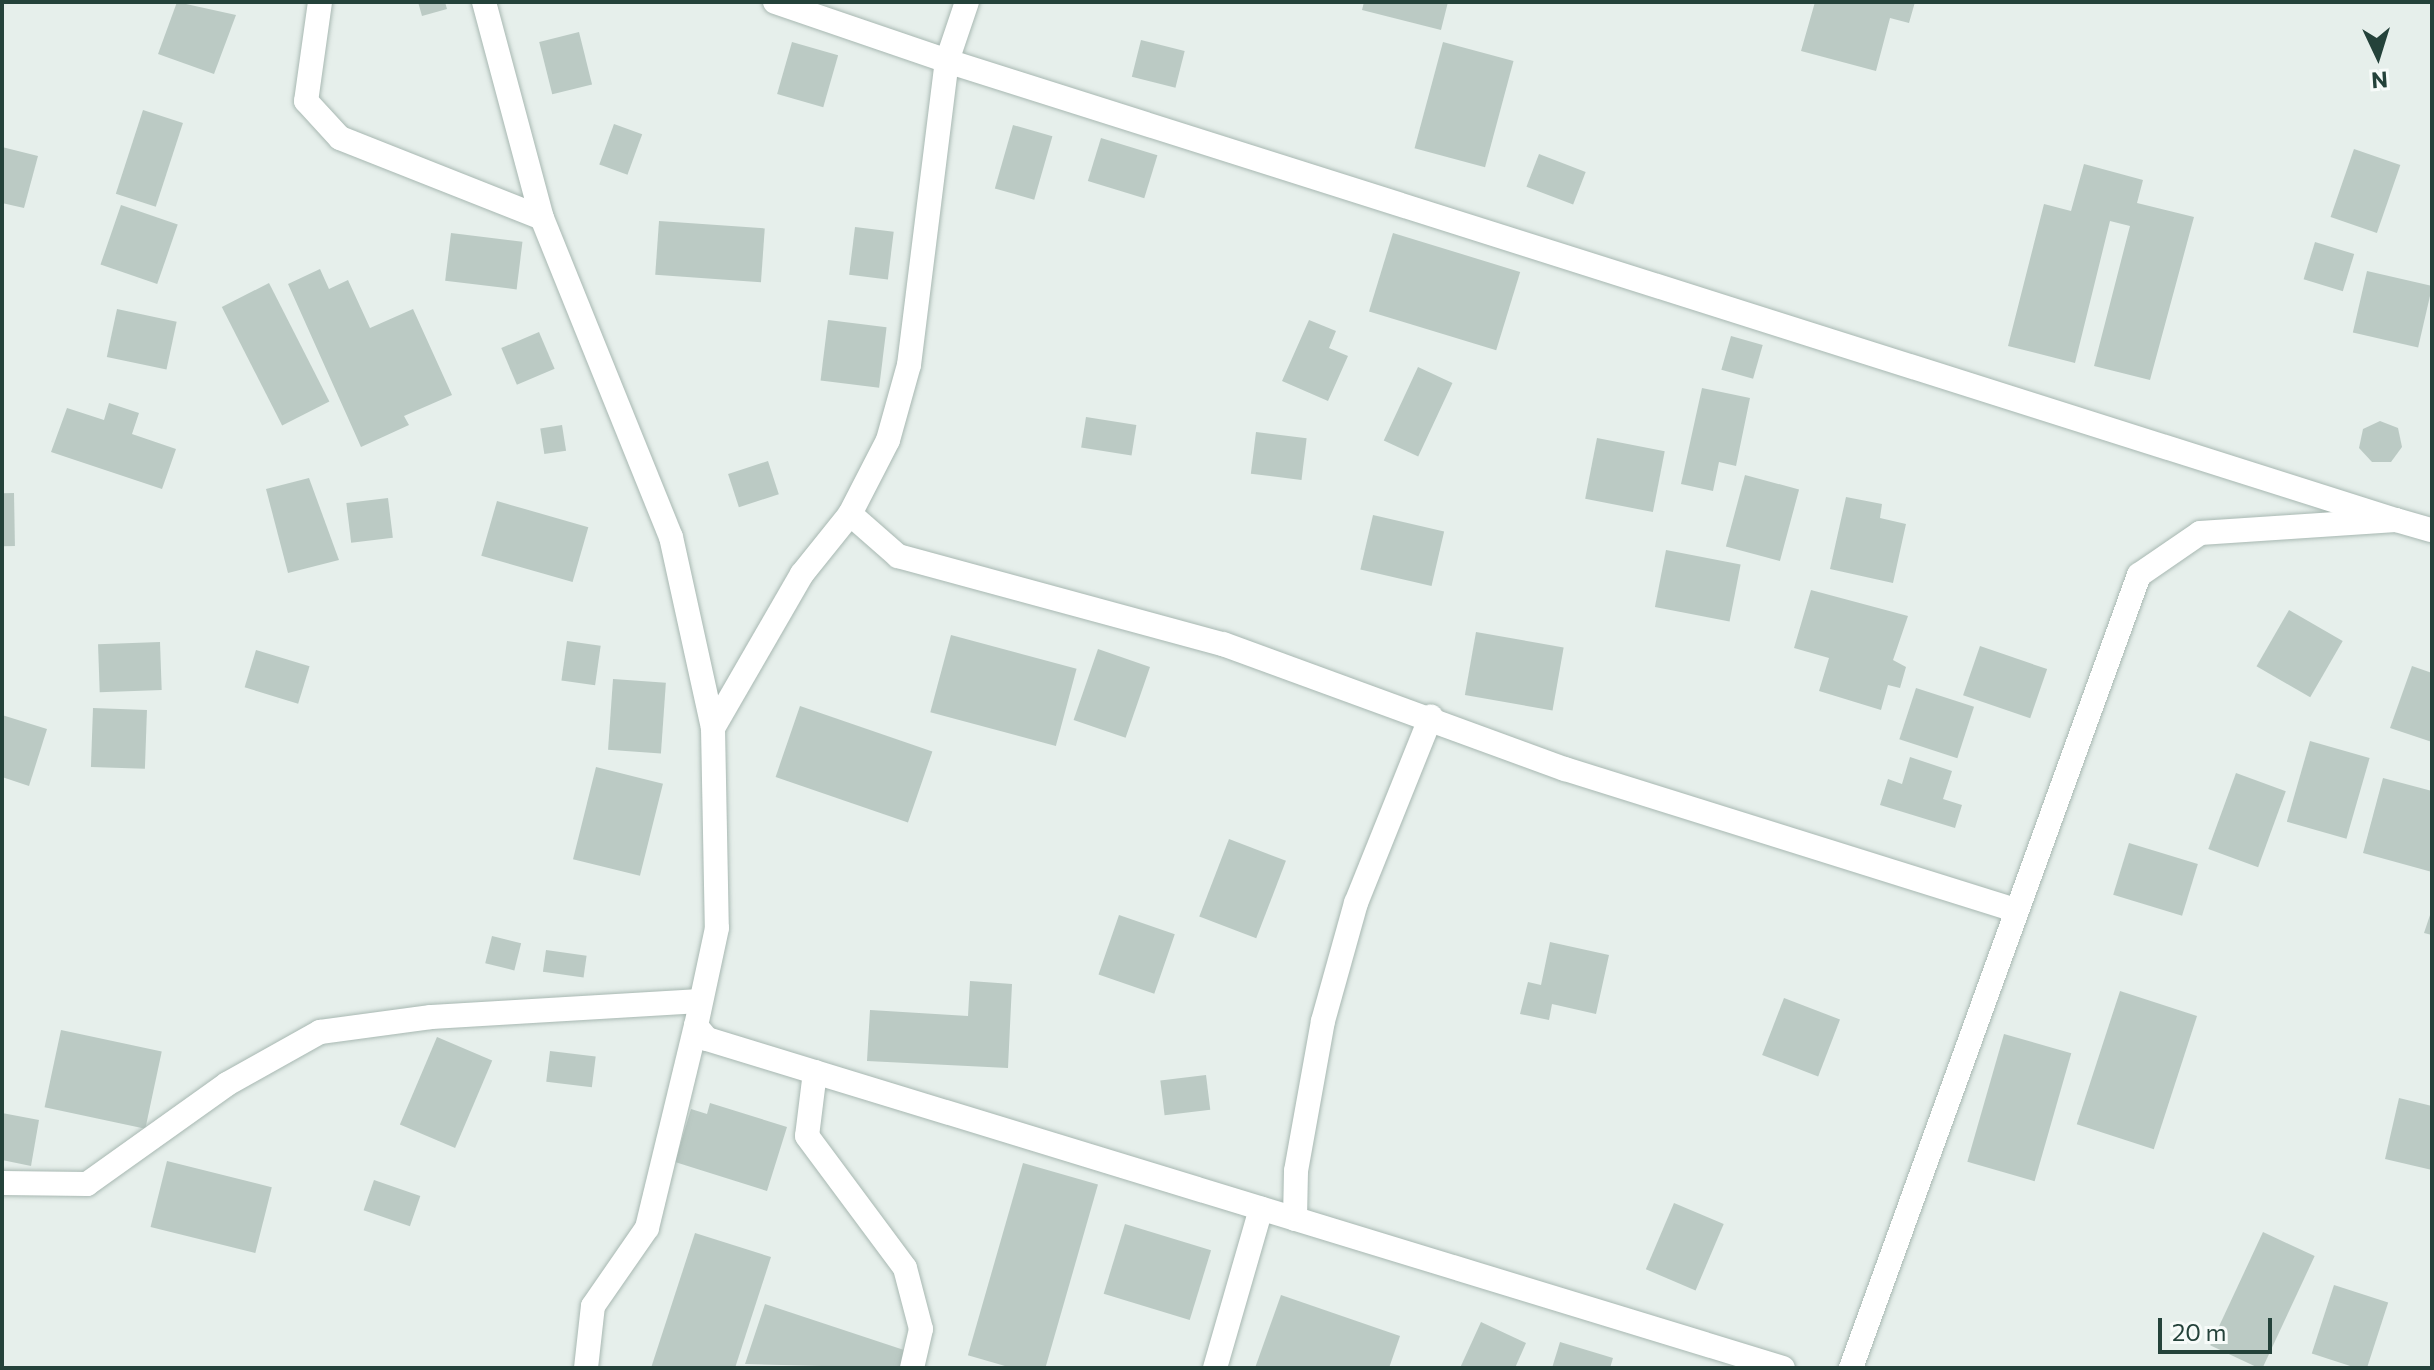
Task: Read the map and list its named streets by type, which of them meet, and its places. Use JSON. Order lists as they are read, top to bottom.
{
  "scale_bar": "20 m",
  "north": "bottom"
}
